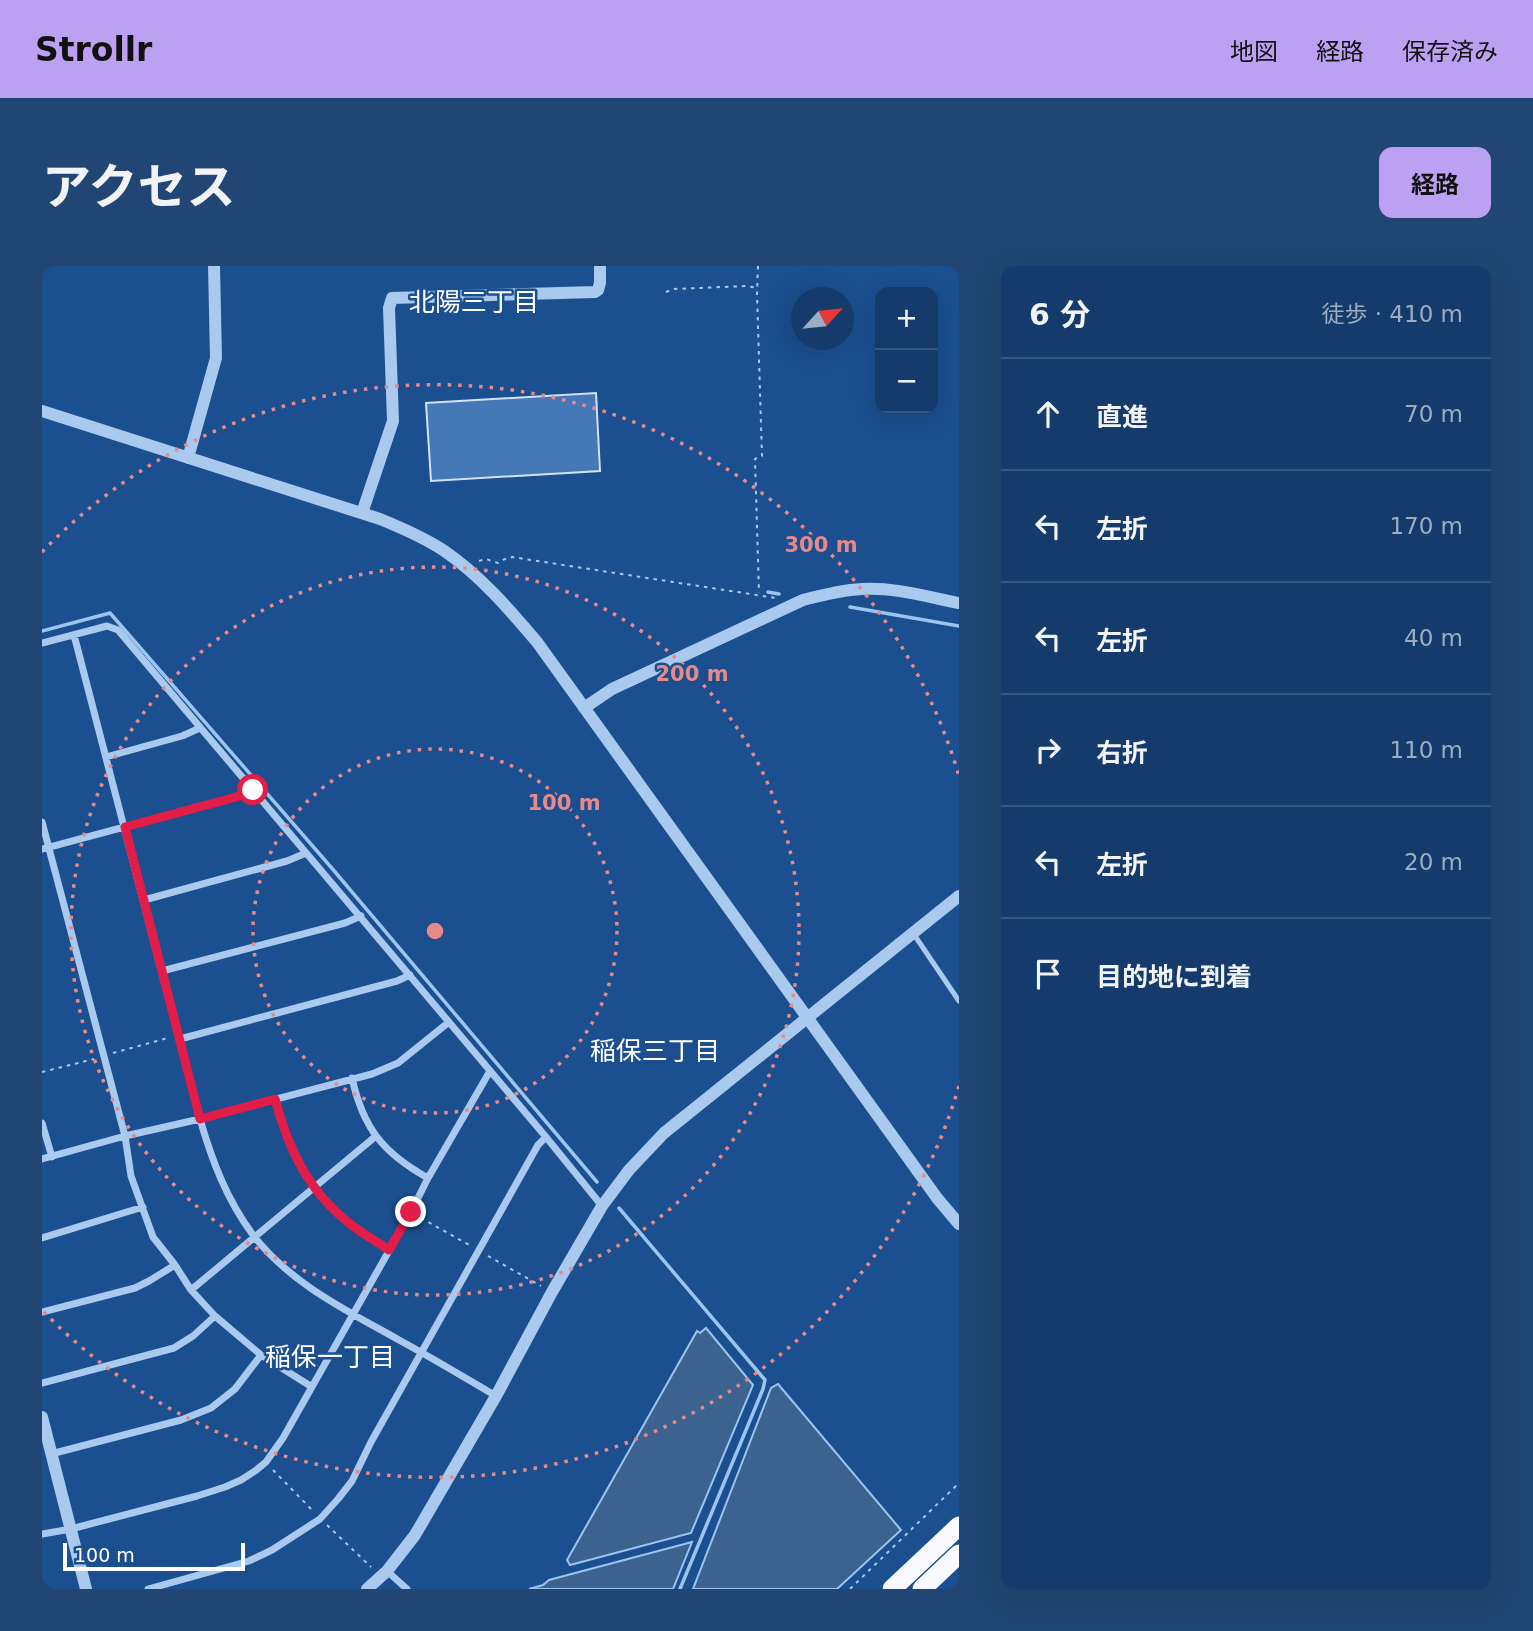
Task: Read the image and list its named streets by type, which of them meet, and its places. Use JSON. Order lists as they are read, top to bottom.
{
  "districts": ["北陽三丁目", "稲保三丁目", "稲保一丁目"],
  "scale_bar": "100 m",
  "north": "top right",
  "page": {
    "header": "Strollr",
    "nav": ["地図", "経路", "保存済み"],
    "title": "アクセス",
    "buttons": "経路",
    "heading": ["6 分", "徒歩 · 410 m"],
    "map_buttons": ["+", "−"],
    "list": [
      ["直進", "70 m"],
      ["左折", "170 m"],
      ["左折", "40 m"],
      ["右折", "110 m"],
      ["左折", "20 m"],
      "目的地に到着"
    ],
    "scale": "100 m"
  },
  "rings": ["300 m", "200 m", "100 m"]
}
